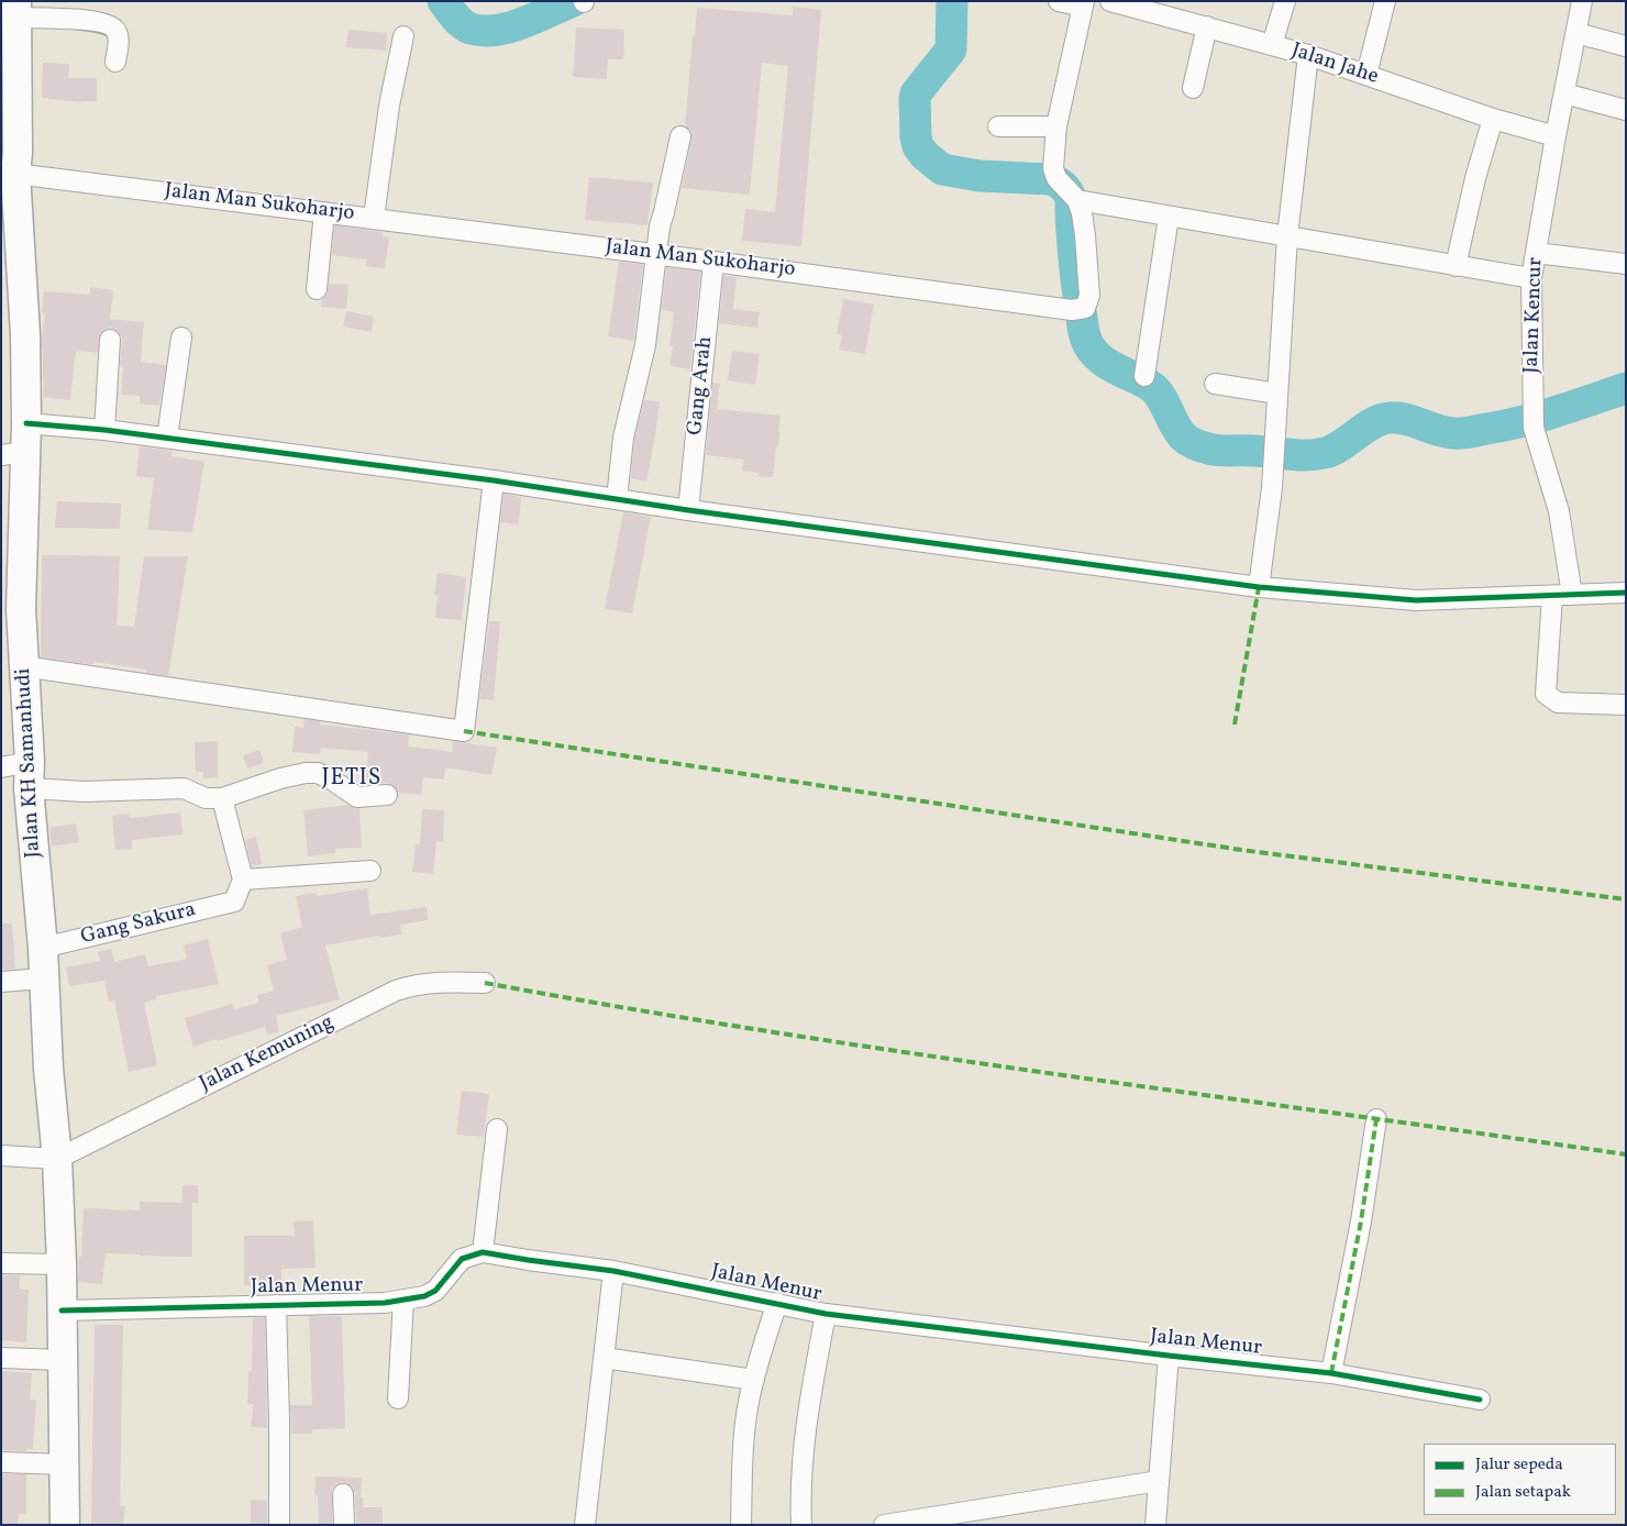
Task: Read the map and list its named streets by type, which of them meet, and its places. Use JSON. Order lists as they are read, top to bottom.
{
  "streets": {
    "main road": ["Jalan KH Samanhudi"],
    "street": [
      "Jalan Jahe",
      "Jalan Man Sukoharjo",
      "Jalan Kencur",
      "Gang Arah",
      "Gang Sakura",
      "Jalan Kemuning",
      "Jalan Menur"
    ]
  },
  "crossings": [
    ["Jalan Jahe", "Jalan Kencur"],
    ["Jalan Man Sukoharjo", "Gang Arah"],
    ["Jalan Man Sukoharjo", "Jalan KH Samanhudi"],
    ["Jalan KH Samanhudi", "Gang Sakura"],
    ["Jalan KH Samanhudi", "Jalan Kemuning"],
    ["Jalan KH Samanhudi", "Jalan Menur"]
  ],
  "districts": ["JETIS"],
  "legend": ["Jalur sepeda", "Jalan setapak"]
}
